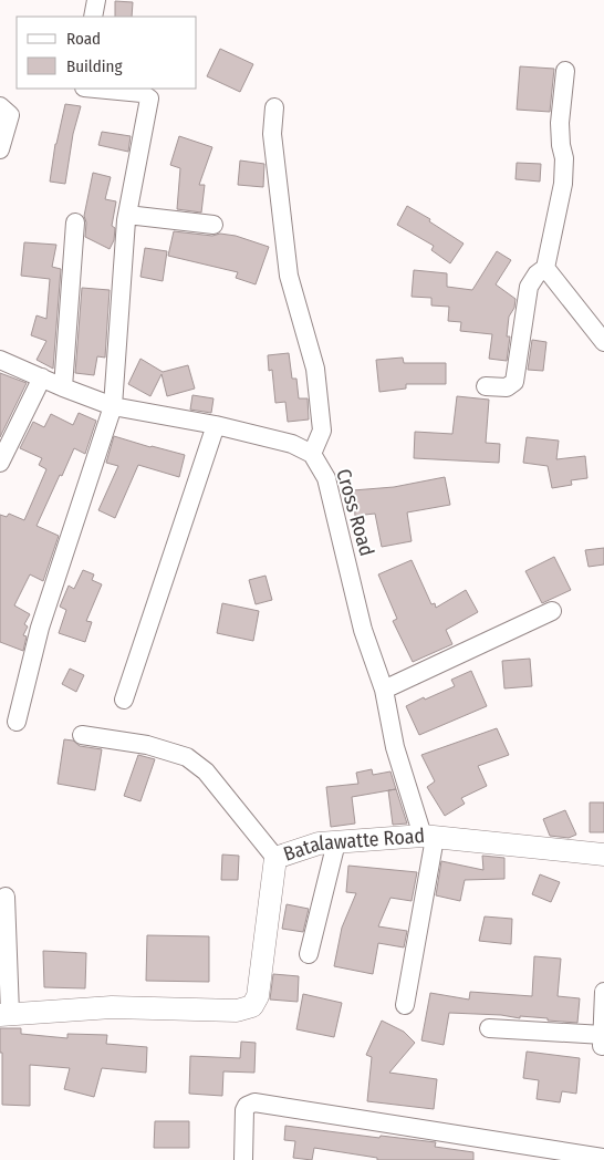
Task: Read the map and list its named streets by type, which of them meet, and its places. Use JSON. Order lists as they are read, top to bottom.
{
  "streets": {
    "street": ["Cross Road", "Batalawatte Road"]
  },
  "crossings": [
    ["Cross Road", "Batalawatte Road"]
  ],
  "legend": ["Road", "Building"]
}
